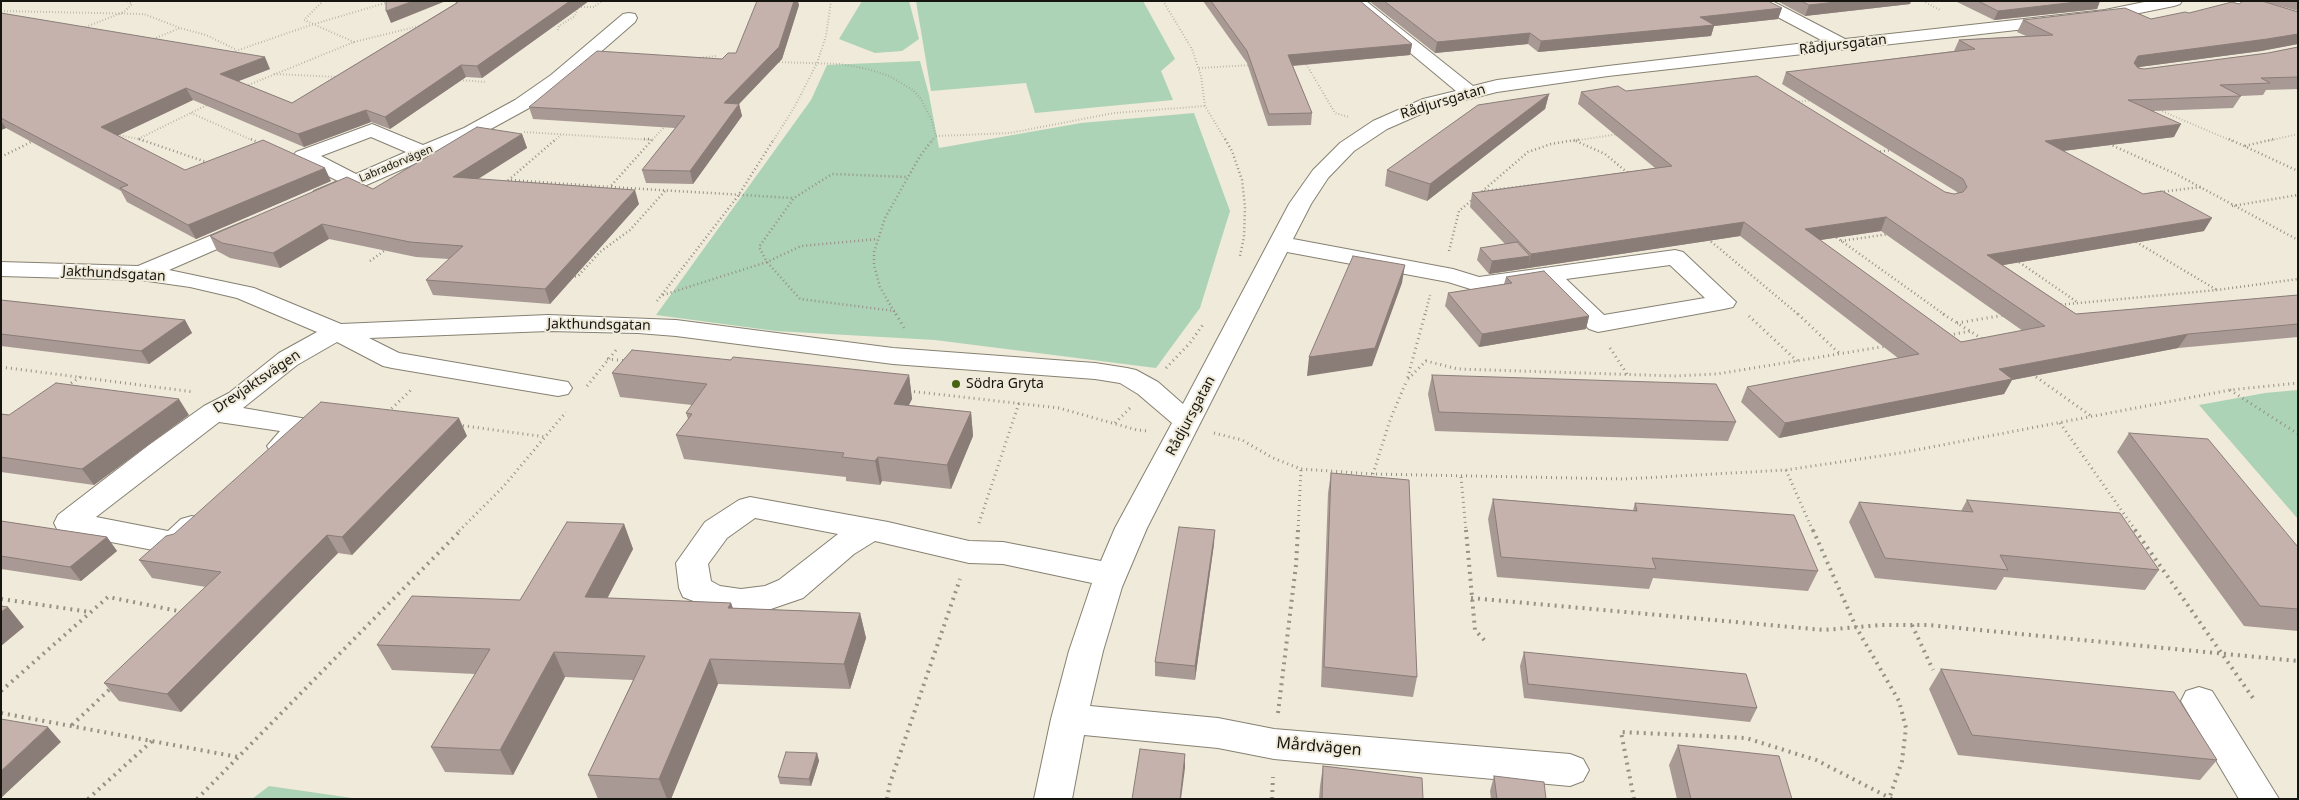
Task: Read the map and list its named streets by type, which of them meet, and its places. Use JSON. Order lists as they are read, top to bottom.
{
  "streets": {
    "street": [
      "Rådjursgatan",
      "Labradorvägen",
      "Jakthundsgatan",
      "Drevjaktsvägen",
      "Mårdvägen"
    ]
  },
  "crossings": [
    ["Rådjursgatan", "Jakthundsgatan"],
    ["Rådjursgatan", "Mårdvägen"],
    ["Jakthundsgatan", "Drevjaktsvägen"]
  ],
  "places": ["Södra Gryta"]
}
